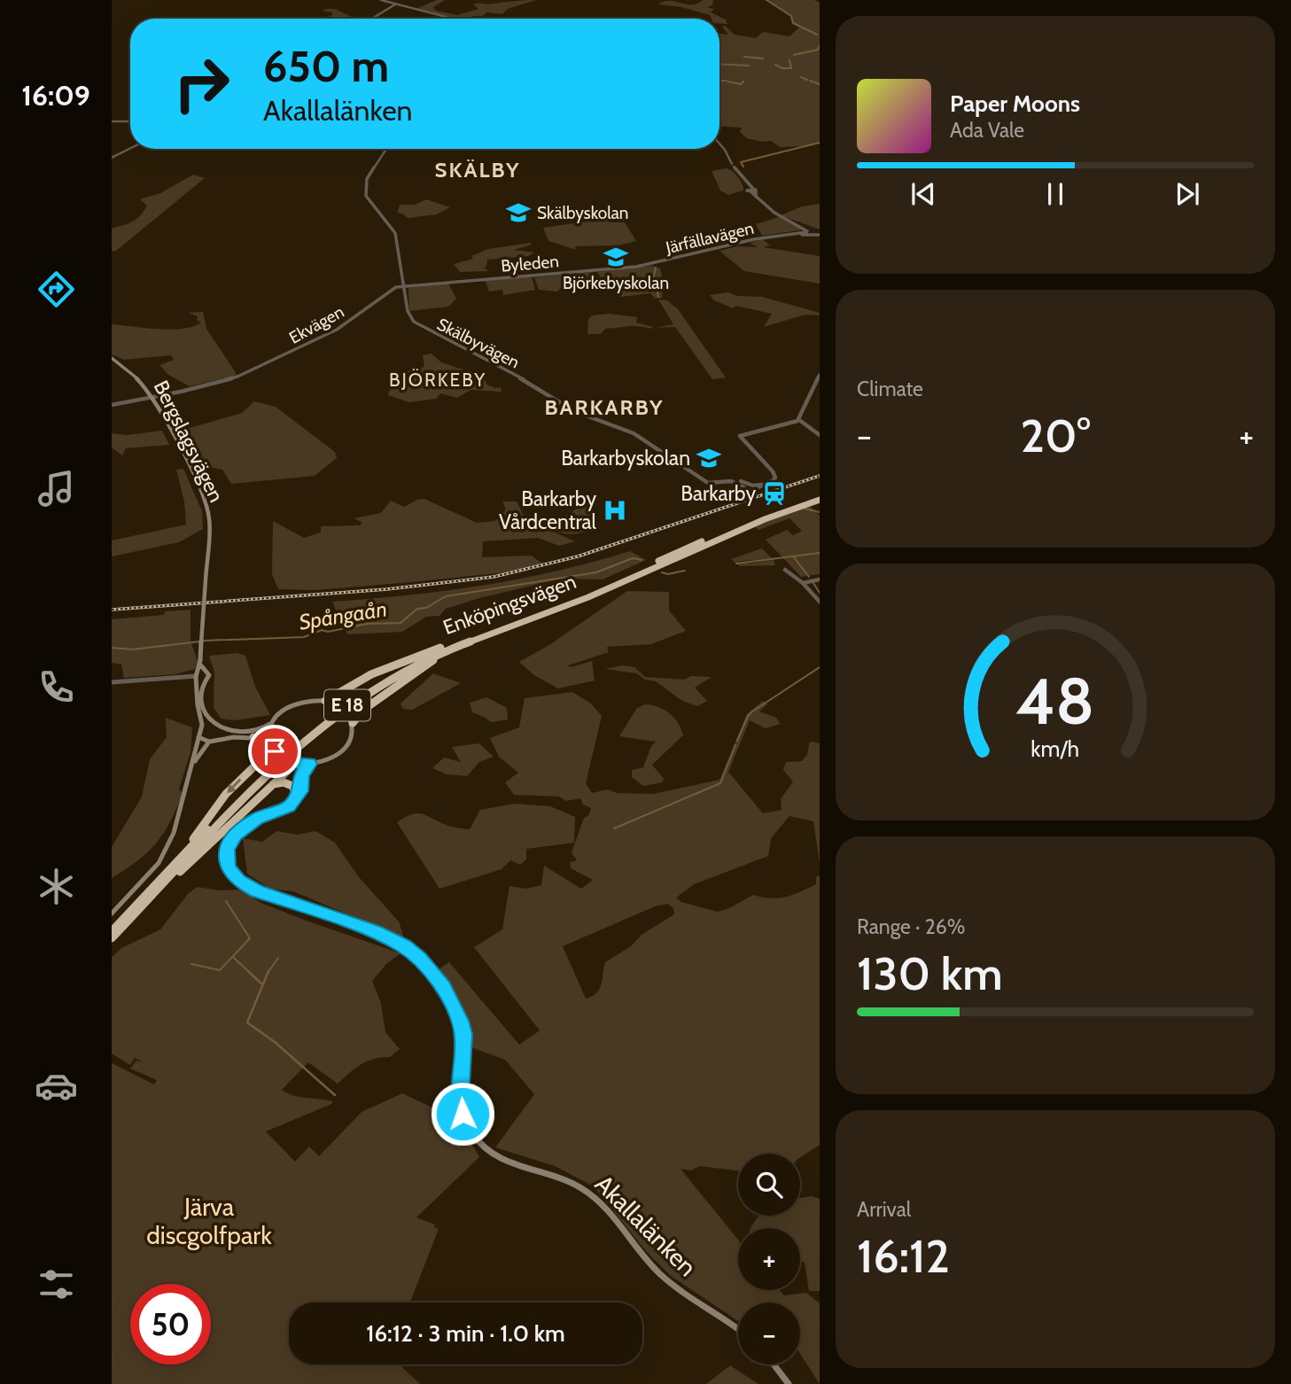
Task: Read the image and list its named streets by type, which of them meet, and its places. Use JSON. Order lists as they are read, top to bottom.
{
  "streets": {
    "highway": ["Enköpingsvägen", "E 18"],
    "main road": ["Bergslagsvägen", "Akallalänken"],
    "street": [
      "Järfällavägen",
      "Byleden",
      "Ekvägen",
      "Skälbyvägen"
    ]
  },
  "crossings": [
    ["Järfällavägen", "Byleden"],
    ["Byleden", "Ekvägen"],
    ["Byleden", "Skälbyvägen"],
    ["Ekvägen", "Skälbyvägen"],
    ["Ekvägen", "Bergslagsvägen"],
    ["Enköpingsvägen", "E 18"]
  ],
  "districts": ["SKÄLBY", "BJÖRKEBY", "BARKARBY"],
  "water": ["Spångaån"],
  "parks": ["Järva discgolfpark"],
  "places": {
    "school or university": ["Skälbyskolan", "Björkebyskolan", "Barkarbyskolan"],
    "station": ["Barkarby"],
    "hospital": ["Barkarby Vårdcentral"]
  },
  "page": {
    "tabs": "16:09",
    "turn": ["650 m", "Akallalänken"],
    "song": ["Paper Moons", "Ada Vale"],
    "tile": [
      "Climate",
      ["Range · 26%", "130 km"],
      ["Arrival", "16:12"]
    ],
    "heat": ["−", "20°", "+"],
    "map_buttons": ["+", "−"],
    "limit": "50",
    "trip": "16:12 · 3 min · 1.0 km",
    "gauge": ["48", "km/h"]
  }
}
